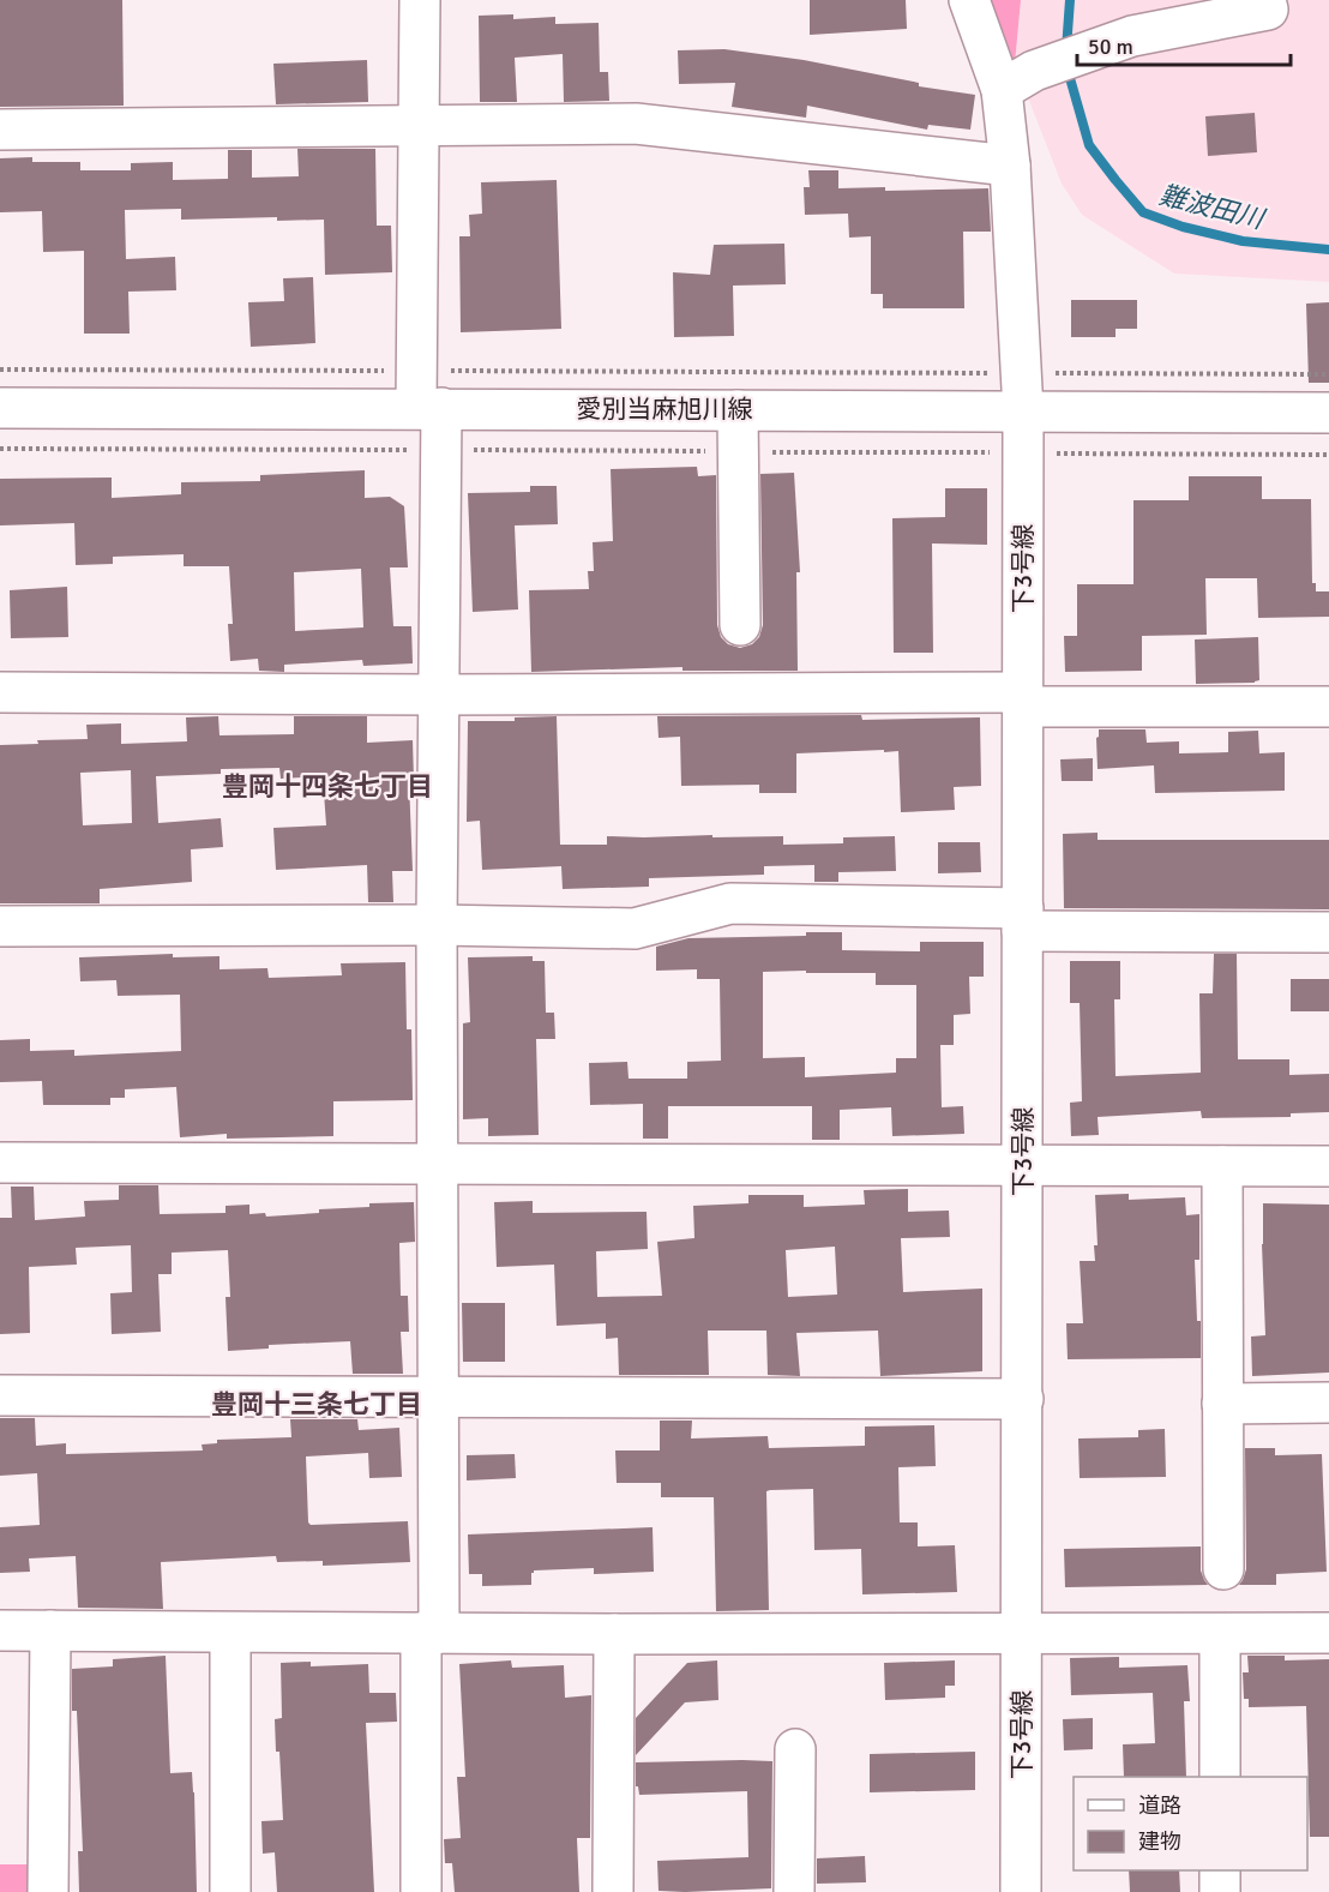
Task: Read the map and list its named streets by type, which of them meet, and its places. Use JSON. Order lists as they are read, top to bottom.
{
  "streets": {
    "street": ["愛別当麻旭川線", "下3号線"]
  },
  "crossings": [
    ["愛別当麻旭川線", "下3号線"]
  ],
  "districts": ["豊岡十四条七丁目", "豊岡十三条七丁目"],
  "water": ["難波田川"],
  "legend": ["道路", "建物"],
  "scale_bar": "50 m"
}
